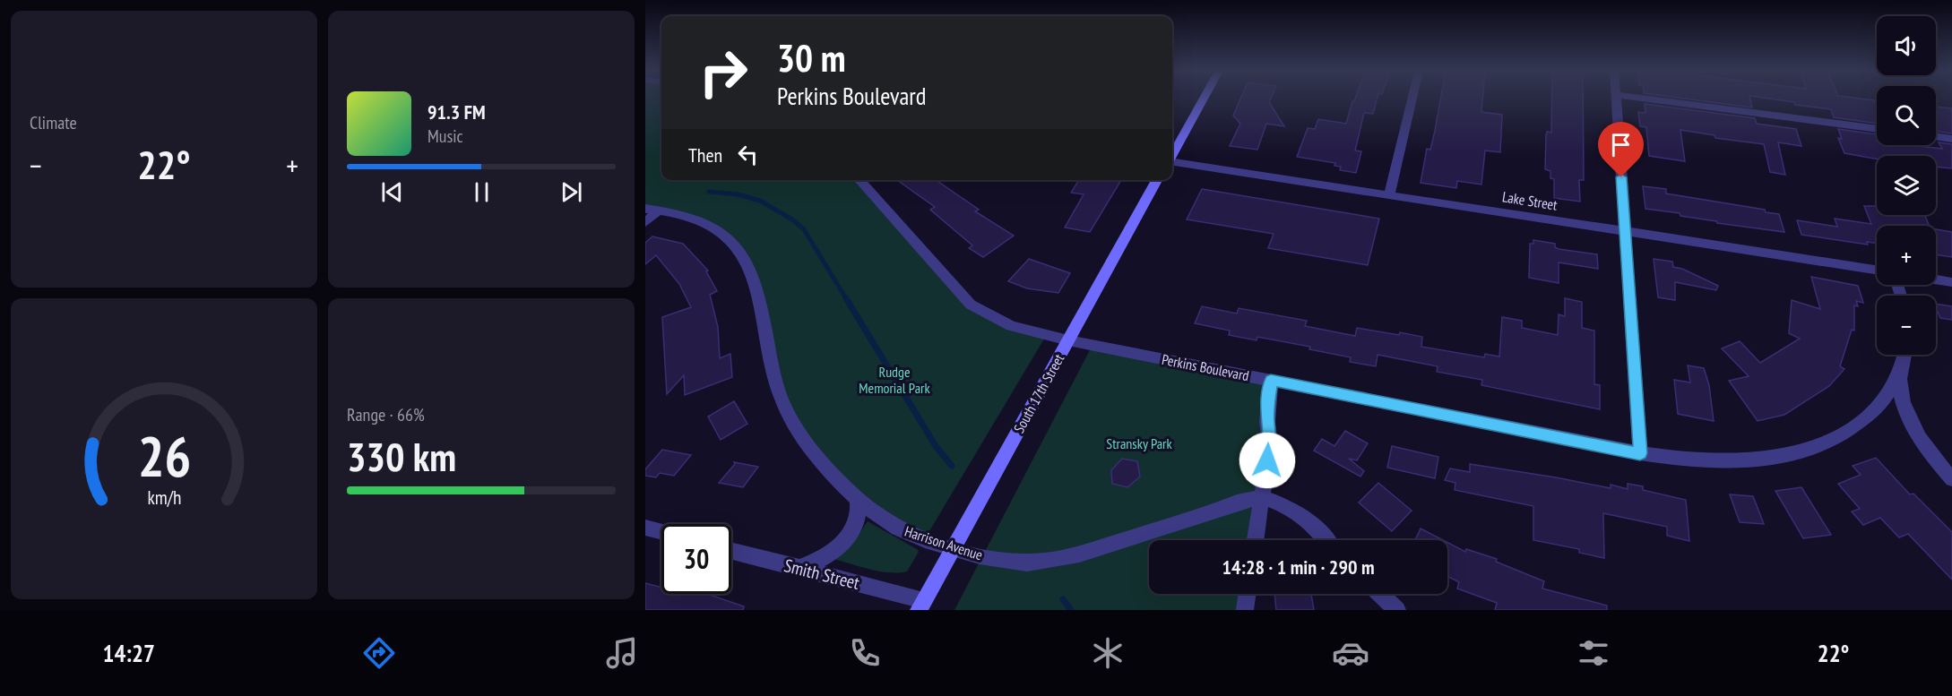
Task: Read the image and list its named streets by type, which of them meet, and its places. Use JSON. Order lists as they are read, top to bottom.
{
  "streets": {
    "main road": ["South 17th Street"],
    "street": [
      "Lake Street",
      "Perkins Boulevard",
      "Harrison Avenue",
      "Smith Street"
    ]
  },
  "crossings": [
    ["Perkins Boulevard", "South 17th Street"],
    ["South 17th Street", "Harrison Avenue"],
    ["South 17th Street", "Smith Street"]
  ],
  "parks": ["Rudge Memorial Park", "Stransky Park"],
  "page": {
    "tile": [
      "Climate",
      ["Range · 66%", "330 km"]
    ],
    "map_buttons": ["+", "−"],
    "turn": ["30 m", "Perkins Boulevard"],
    "song": ["91.3 FM", "Music"],
    "then": "Then",
    "heat": ["−", "22°", "+"],
    "limit": "30",
    "trip": "14:28 · 1 min · 290 m",
    "tabs": ["14:27", "22°"],
    "gauge": ["26", "km/h"]
  }
}
